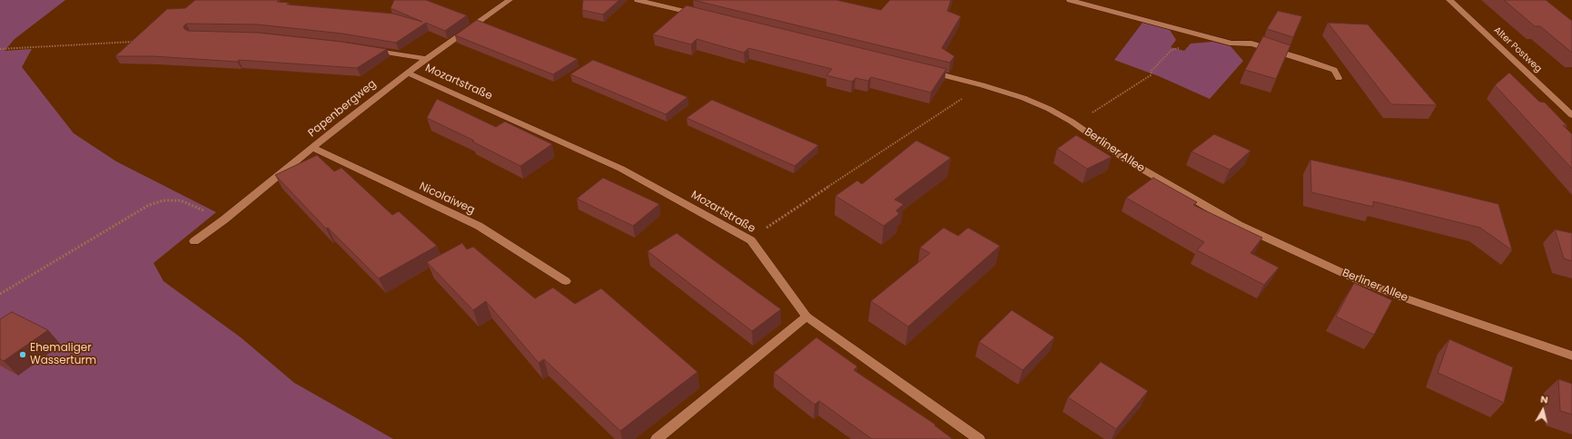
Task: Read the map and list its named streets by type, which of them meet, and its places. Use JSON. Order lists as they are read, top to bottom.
{
  "streets": {
    "street": [
      "Alter Postweg",
      "Mozartstraße",
      "Papenbergweg",
      "Berliner Allee",
      "Nicolaiweg"
    ]
  },
  "crossings": [
    ["Mozartstraße", "Papenbergweg"],
    ["Papenbergweg", "Nicolaiweg"]
  ],
  "places": ["Ehemaliger Wasserturm"],
  "north": "top"
}
